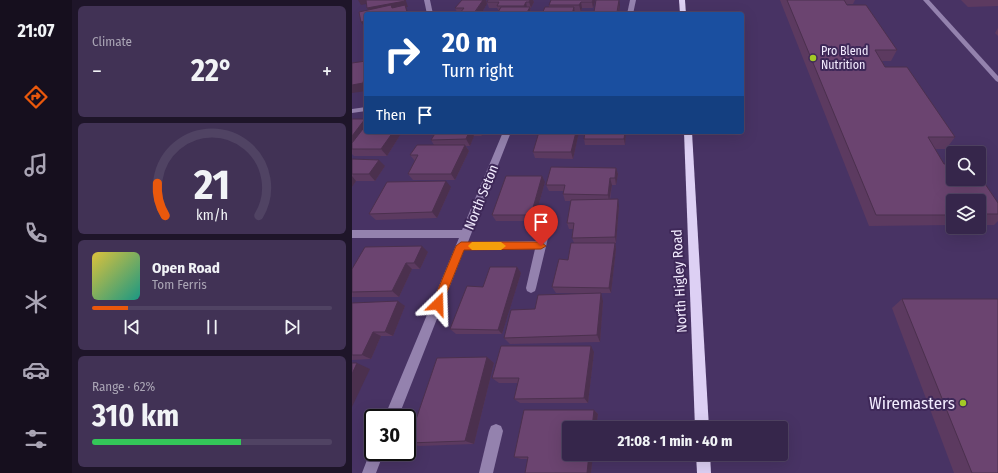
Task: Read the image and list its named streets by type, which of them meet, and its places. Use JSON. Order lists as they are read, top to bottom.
{
  "streets": {
    "main road": ["North Higley Road"],
    "street": ["North Seton"]
  },
  "places": ["Pro Blend Nutrition", "Wiremasters"],
  "page": {
    "tabs": "21:07",
    "tile": [
      "Climate",
      ["Range · 62%", "310 km"]
    ],
    "turn": ["20 m", "Turn right"],
    "heat": ["−", "22°", "+"],
    "then": "Then",
    "song": ["Open Road", "Tom Ferris"],
    "limit": "30",
    "trip": "21:08 · 1 min · 40 m",
    "gauge": ["21", "km/h"]
  }
}
